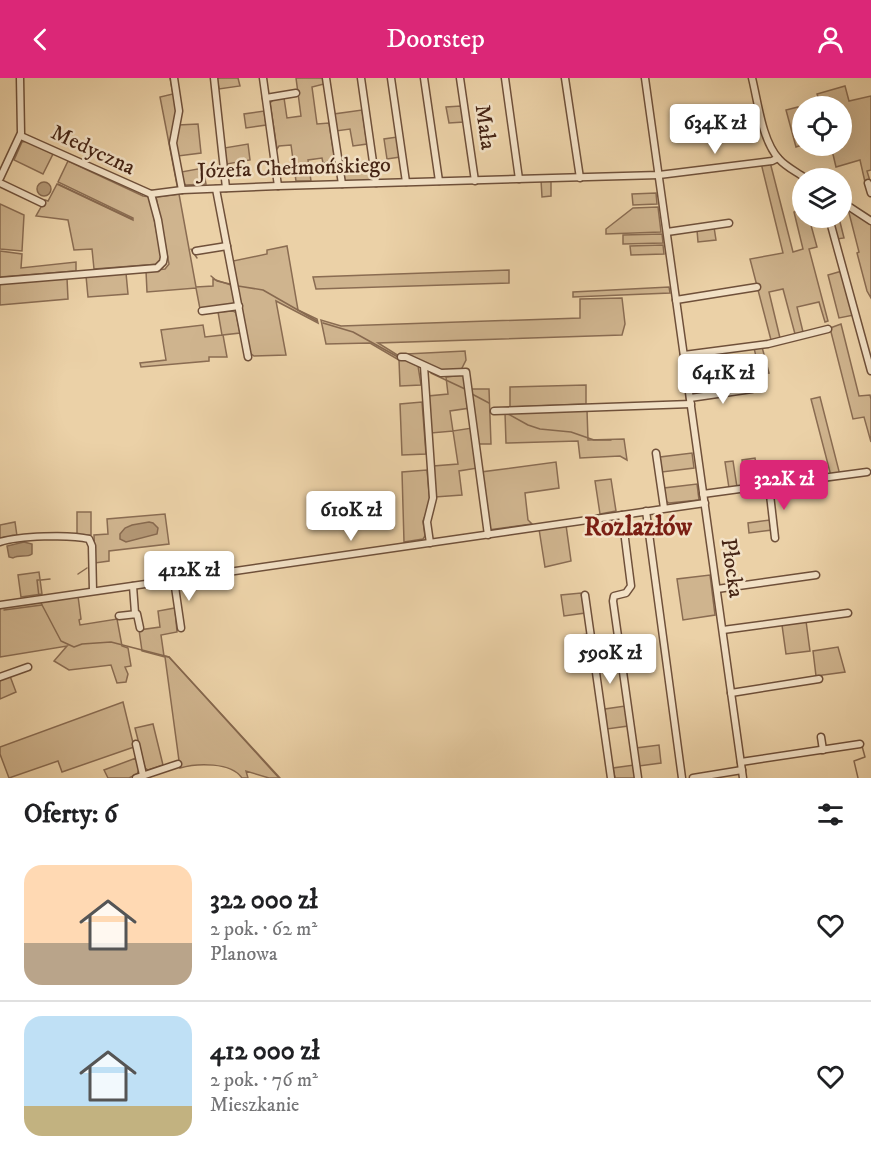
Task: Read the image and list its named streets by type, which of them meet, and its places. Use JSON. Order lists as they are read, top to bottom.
{
  "streets": {
    "street": [
      "Mała",
      "Medyczna",
      "Józefa Chełmońskiego",
      "Płocka"
    ]
  },
  "crossings": [
    ["Mała", "Józefa Chełmońskiego"],
    ["Medyczna", "Józefa Chełmońskiego"],
    ["Józefa Chełmońskiego", "Płocka"]
  ],
  "districts": ["Rozlazłów"],
  "page": {
    "header": "Doorstep",
    "price": [
      "634K zł",
      "641K zł",
      "322K zł",
      "610K zł",
      "412K zł",
      "590K zł"
    ],
    "heading": "Oferty: 6",
    "list": [
      {
        "name": "322 000 zł",
        "note": "2 pok. · 62 m² · Planowa"
      },
      {
        "name": "412 000 zł",
        "note": "2 pok. · 76 m² · Mieszkanie"
      }
    ]
  }
}
